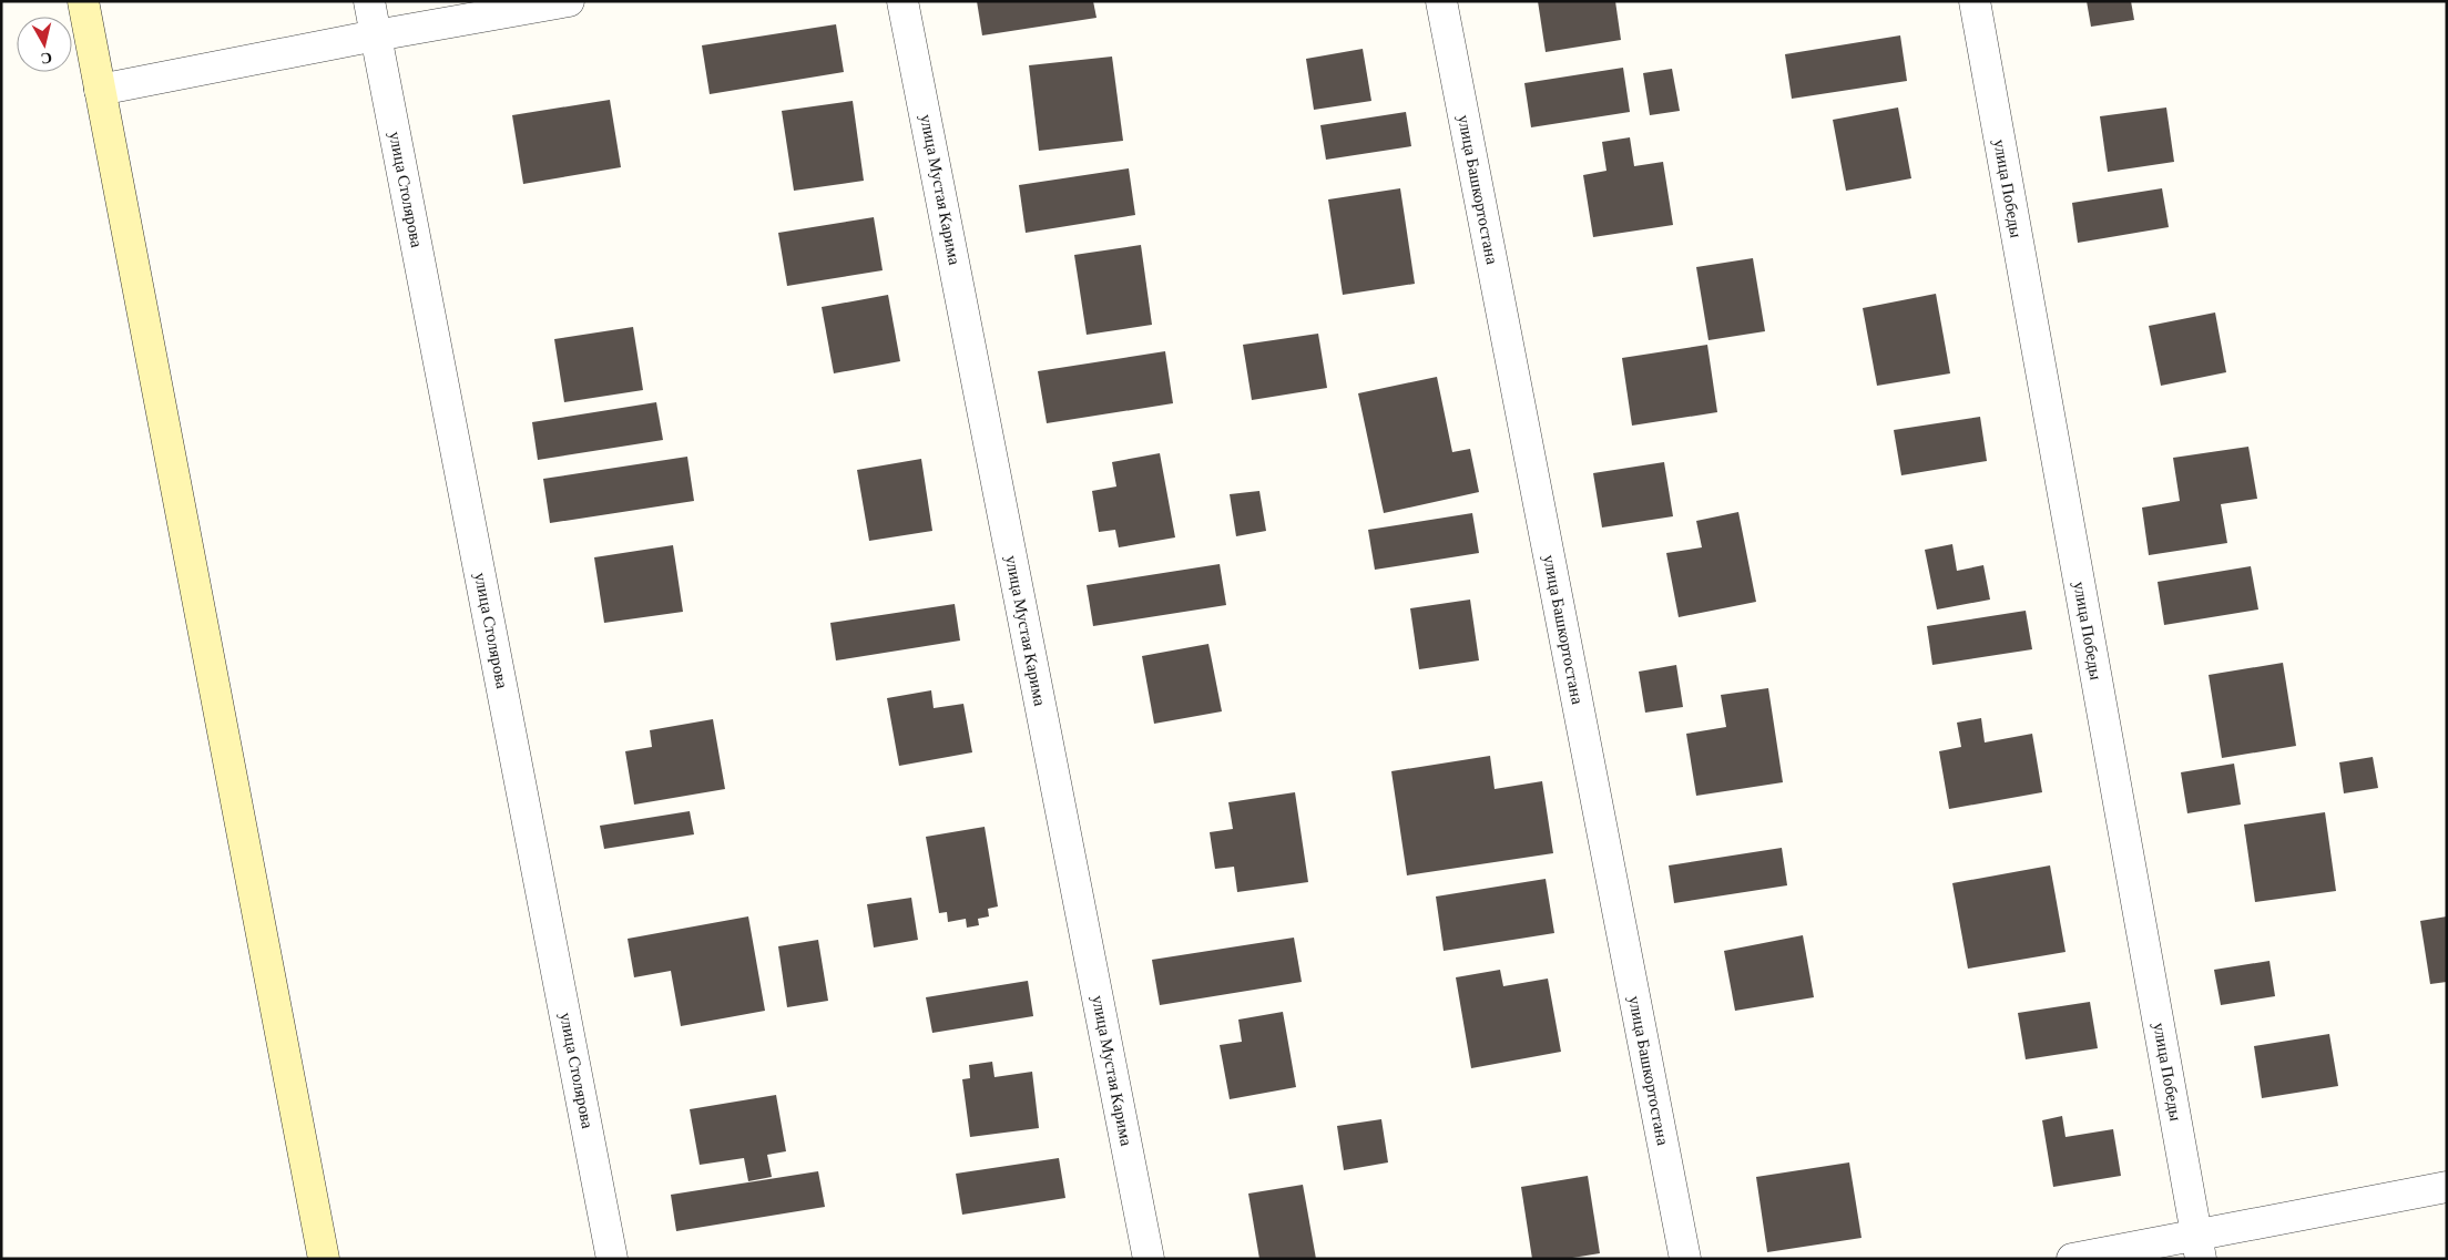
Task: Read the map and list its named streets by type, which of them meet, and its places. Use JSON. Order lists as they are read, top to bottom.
{
  "streets": {
    "street": [
      "улица Победы",
      "улица Столярова",
      "улица Мустая Карима",
      "улица Башкортостана"
    ]
  },
  "north": "bottom"
}
